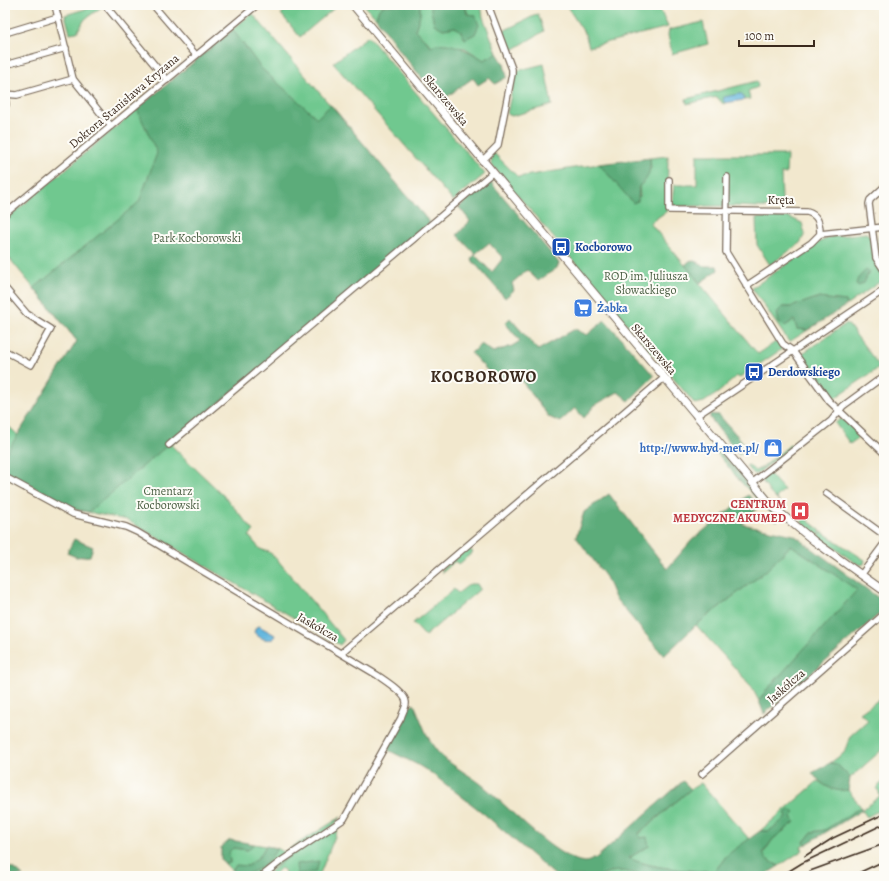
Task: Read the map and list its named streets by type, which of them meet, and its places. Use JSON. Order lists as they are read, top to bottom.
{
  "streets": {
    "main road": ["Skarszewska"],
    "street": ["Doktora Stanisława Kryzana", "Kręta", "Jaskółcza"]
  },
  "districts": ["KOCBOROWO"],
  "parks": ["Park Kocborowski", "ROD im. Juliusza Słowackiego", "Cmentarz Kocborowski"],
  "places": {
    "bus stop": ["Kocborowo", "Derdowskiego"],
    "supermarket": ["Żabka"],
    "shop": ["http://www.hyd-met.pl/"],
    "hospital": ["CENTRUM MEDYCZNE AKUMED"]
  },
  "scale_bar": "100 m"
}
